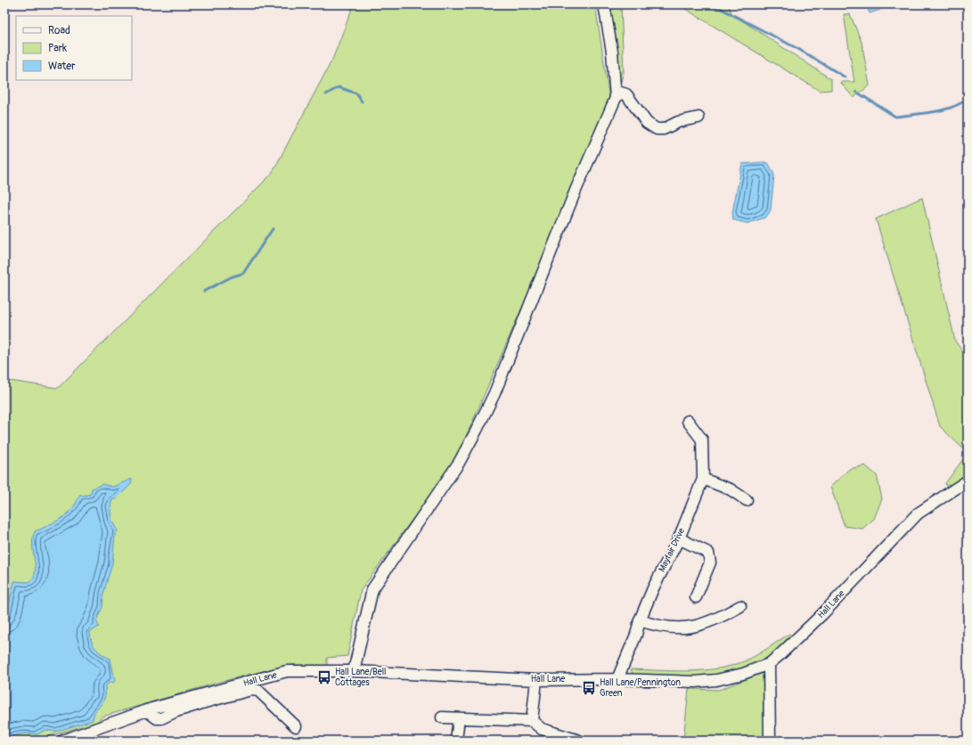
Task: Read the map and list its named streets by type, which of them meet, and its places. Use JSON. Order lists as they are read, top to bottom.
{
  "streets": {
    "street": ["Mayfair Drive", "Hall Lane"]
  },
  "crossings": [
    ["Mayfair Drive", "Hall Lane"]
  ],
  "places": {
    "bus stop": ["Hall Lane/Bell Cottages", "Hall Lane/Pennington Green"]
  },
  "legend": ["Road", "Park", "Water"]
}
